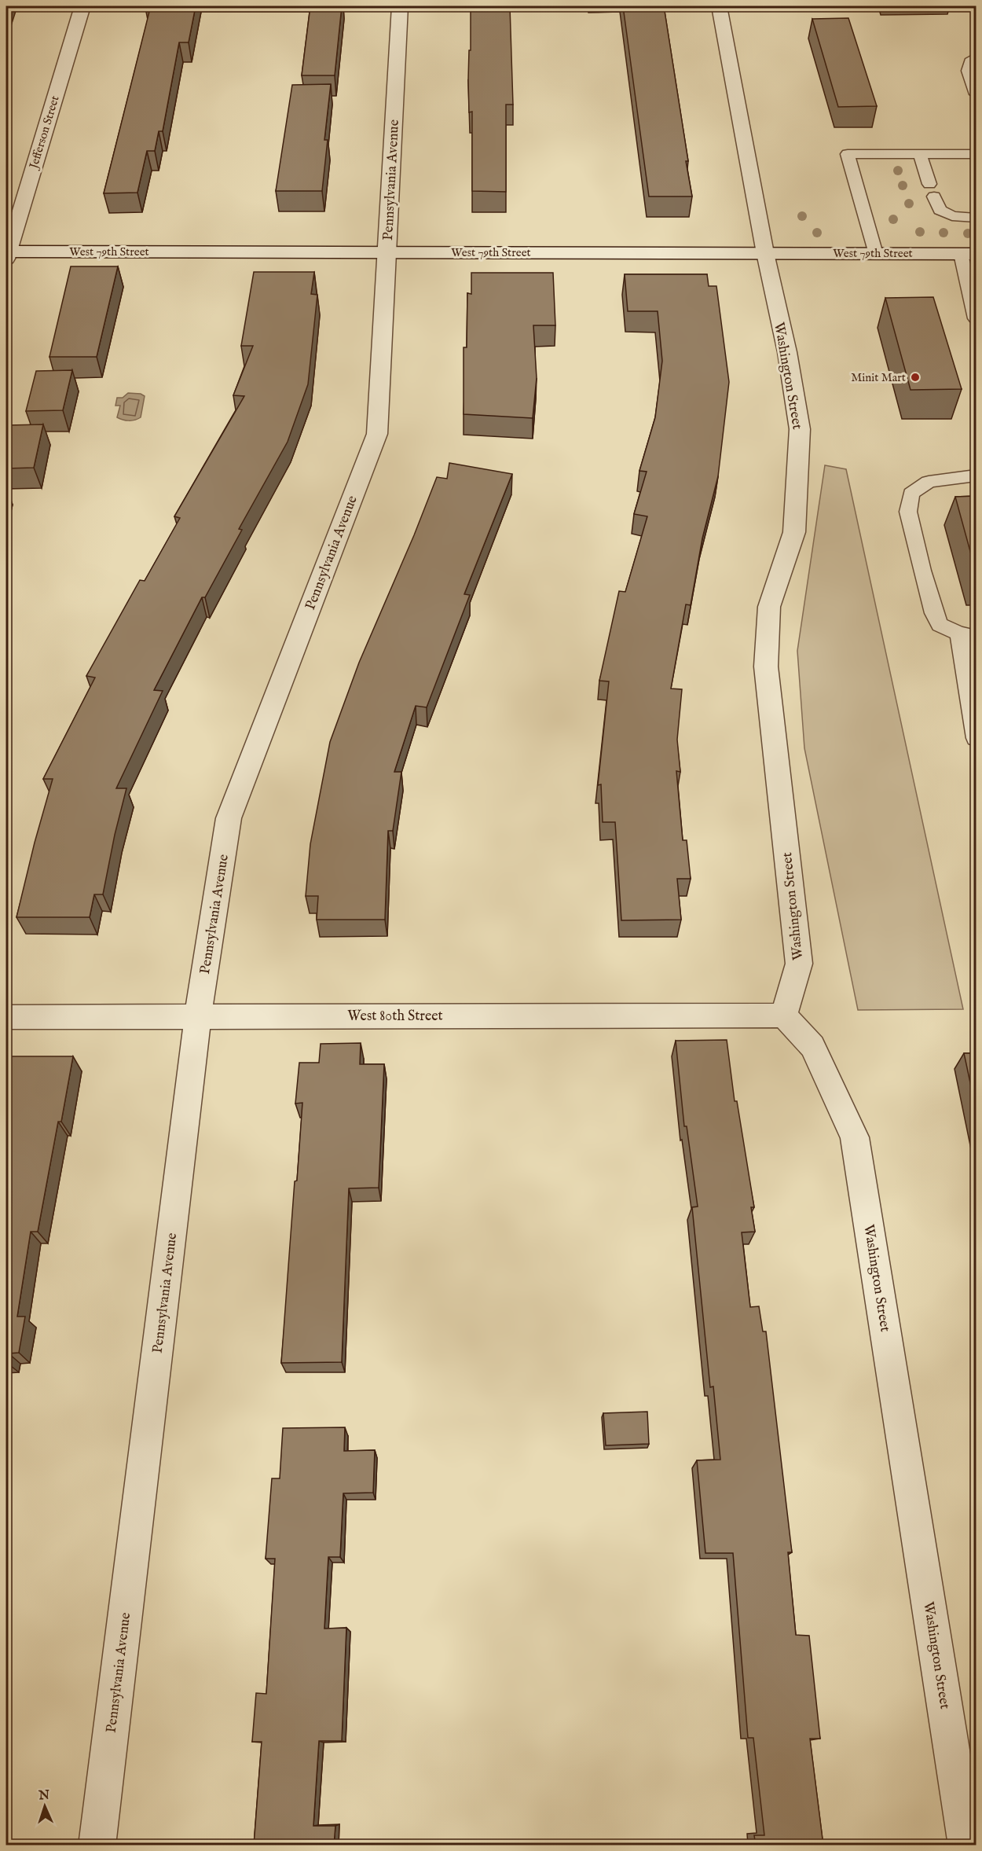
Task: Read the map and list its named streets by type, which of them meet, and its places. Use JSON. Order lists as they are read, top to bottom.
{
  "streets": {
    "street": [
      "Jefferson Street",
      "Pennsylvania Avenue",
      "West 79th Street",
      "Washington Street",
      "West 80th Street"
    ]
  },
  "crossings": [
    ["Jefferson Street", "West 79th Street"],
    ["Pennsylvania Avenue", "West 79th Street"],
    ["Pennsylvania Avenue", "West 80th Street"],
    ["West 79th Street", "Washington Street"],
    ["Washington Street", "West 80th Street"]
  ],
  "places": ["Minit Mart"],
  "north": "top"
}
